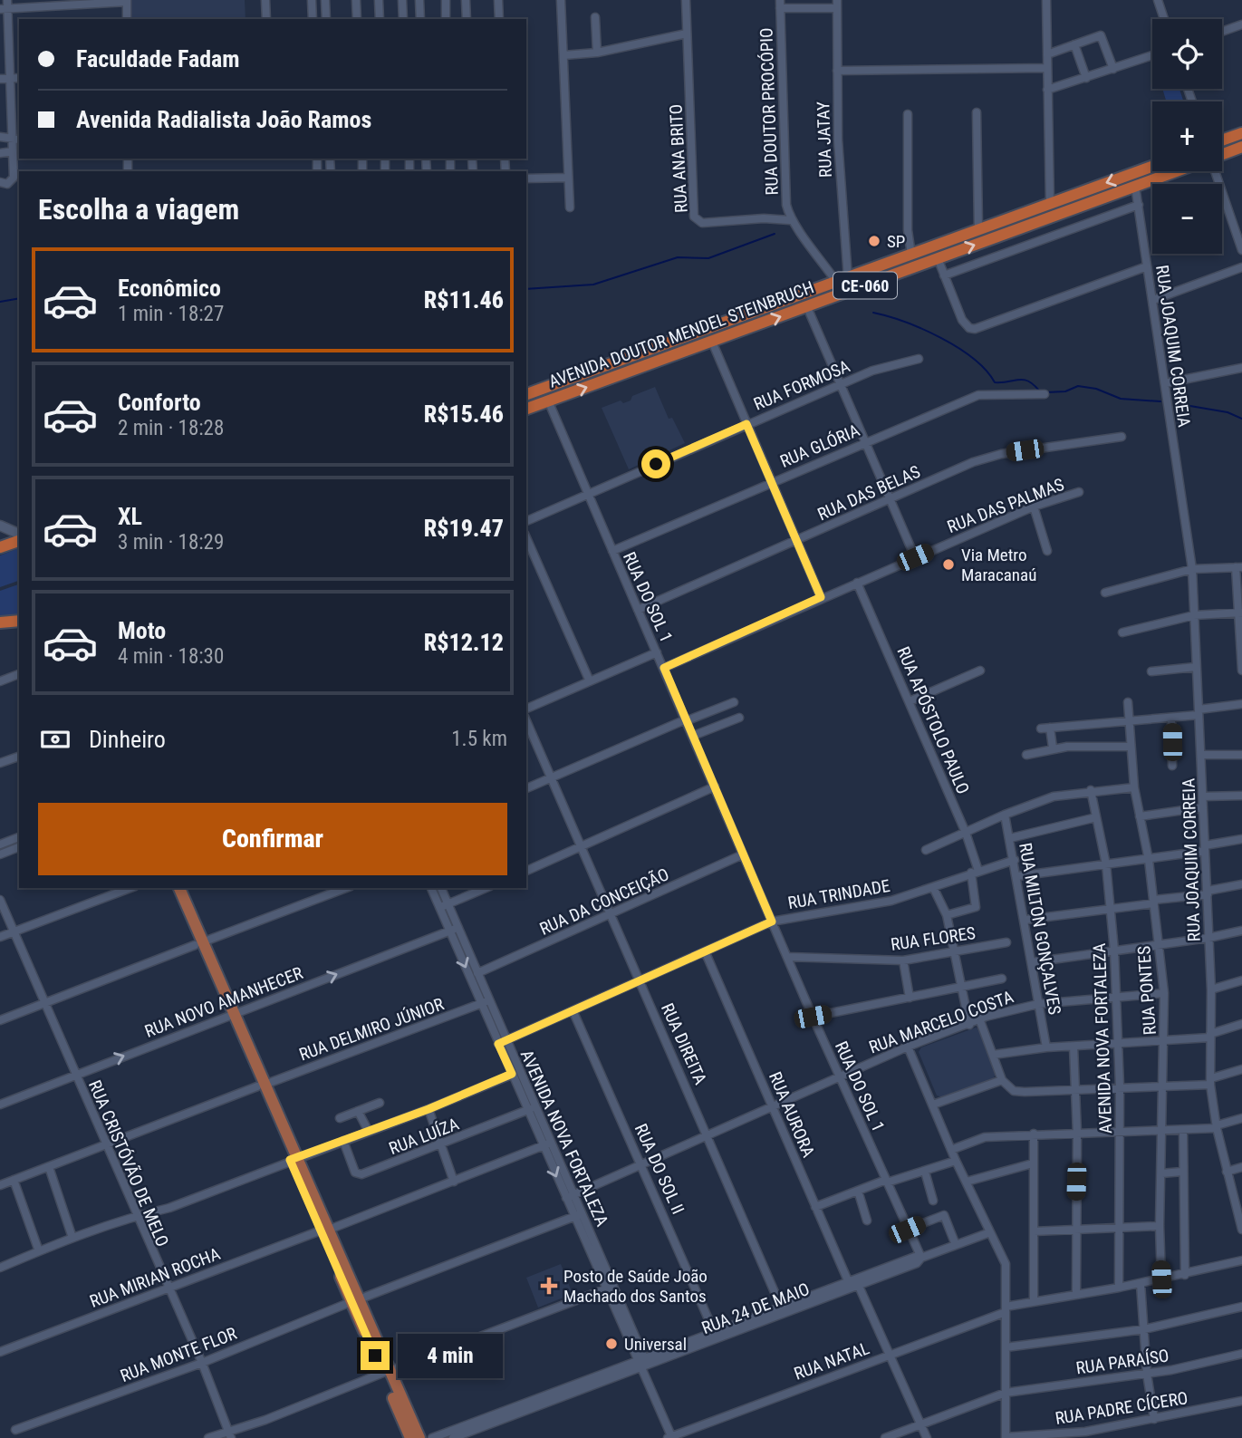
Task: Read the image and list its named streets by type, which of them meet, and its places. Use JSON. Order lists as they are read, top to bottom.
{
  "streets": {
    "highway": ["CE-060", "AVENIDA DOUTOR MENDEL STEINBRUCH"],
    "street": [
      "RUA DOUTOR PROCÓPIO",
      "RUA JATAY",
      "RUA ANA BRITO",
      "RUA JOAQUIM CORREIA",
      "RUA FORMOSA",
      "RUA GLÓRIA",
      "RUA DAS BELAS",
      "RUA DAS PALMAS",
      "RUA DO SOL 1",
      "RUA APÓSTOLO PAULO",
      "RUA TRINDADE",
      "RUA DA CONCEIÇÃO",
      "RUA MILTON GONÇALVES",
      "RUA FLORES",
      "RUA PONTES",
      "RUA NOVO AMANHECER",
      "RUA MARCELO COSTA",
      "RUA DELMIRO JÚNIOR",
      "AVENIDA NOVA FORTALEZA",
      "RUA DIREITA",
      "RUA AURORA",
      "RUA LUÍZA",
      "RUA CRISTÓVÃO DE MELO",
      "RUA DO SOL II",
      "RUA MIRIAN ROCHA",
      "RUA 24 DE MAIO",
      "RUA MONTE FLOR",
      "RUA NATAL",
      "RUA PARAÍSO",
      "RUA PADRE CÍCERO"
    ]
  },
  "crossings": [
    ["RUA DOUTOR PROCÓPIO", "RUA JATAY"],
    ["RUA DOUTOR PROCÓPIO", "RUA ANA BRITO"],
    ["RUA DOUTOR PROCÓPIO", "AVENIDA DOUTOR MENDEL STEINBRUCH"],
    ["RUA JATAY", "AVENIDA DOUTOR MENDEL STEINBRUCH"],
    ["AVENIDA DOUTOR MENDEL STEINBRUCH", "RUA JOAQUIM CORREIA"],
    ["AVENIDA DOUTOR MENDEL STEINBRUCH", "RUA DO SOL 1"],
    ["RUA FORMOSA", "RUA DO SOL 1"],
    ["RUA GLÓRIA", "RUA DO SOL 1"],
    ["RUA DAS BELAS", "RUA DO SOL 1"],
    ["RUA DAS PALMAS", "RUA DO SOL 1"],
    ["RUA DAS PALMAS", "RUA APÓSTOLO PAULO"],
    ["RUA DO SOL 1", "RUA TRINDADE"],
    ["RUA DO SOL 1", "RUA DA CONCEIÇÃO"],
    ["RUA DO SOL 1", "RUA FLORES"],
    ["RUA DO SOL 1", "RUA MARCELO COSTA"],
    ["RUA DO SOL 1", "RUA 24 DE MAIO"],
    ["RUA APÓSTOLO PAULO", "RUA TRINDADE"],
    ["RUA TRINDADE", "RUA MILTON GONÇALVES"],
    ["RUA TRINDADE", "AVENIDA NOVA FORTALEZA"],
    ["RUA TRINDADE", "RUA DIREITA"],
    ["RUA TRINDADE", "RUA AURORA"],
    ["RUA TRINDADE", "RUA DO SOL II"],
    ["RUA DA CONCEIÇÃO", "AVENIDA NOVA FORTALEZA"],
    ["RUA DA CONCEIÇÃO", "RUA DIREITA"],
    ["RUA MILTON GONÇALVES", "RUA MARCELO COSTA"],
    ["RUA PONTES", "RUA MARCELO COSTA"],
    ["RUA PONTES", "RUA NATAL"],
    ["RUA NOVO AMANHECER", "AVENIDA NOVA FORTALEZA"],
    ["RUA NOVO AMANHECER", "RUA CRISTÓVÃO DE MELO"],
    ["RUA MARCELO COSTA", "AVENIDA NOVA FORTALEZA"],
    ["RUA MARCELO COSTA", "RUA DIREITA"],
    ["RUA MARCELO COSTA", "RUA AURORA"],
    ["RUA MARCELO COSTA", "RUA DO SOL II"],
    ["RUA DELMIRO JÚNIOR", "AVENIDA NOVA FORTALEZA"],
    ["RUA DELMIRO JÚNIOR", "RUA CRISTÓVÃO DE MELO"],
    ["AVENIDA NOVA FORTALEZA", "RUA LUÍZA"],
    ["AVENIDA NOVA FORTALEZA", "RUA MIRIAN ROCHA"],
    ["AVENIDA NOVA FORTALEZA", "RUA 24 DE MAIO"],
    ["AVENIDA NOVA FORTALEZA", "RUA MONTE FLOR"],
    ["AVENIDA NOVA FORTALEZA", "RUA NATAL"],
    ["RUA DIREITA", "RUA 24 DE MAIO"],
    ["RUA AURORA", "RUA 24 DE MAIO"],
    ["RUA AURORA", "RUA NATAL"],
    ["RUA AURORA", "RUA PARAÍSO"],
    ["RUA CRISTÓVÃO DE MELO", "RUA MIRIAN ROCHA"],
    ["RUA CRISTÓVÃO DE MELO", "RUA MONTE FLOR"],
    ["RUA DO SOL II", "RUA 24 DE MAIO"]
  ],
  "one_way": ["RUA NOVO AMANHECER"],
  "places": {
    "other": ["SP", "Via Metro Maracanaú", "Universal"],
    "health": ["Posto de Saúde João Machado dos Santos"]
  },
  "page": {
    "map_buttons": ["+", "−"],
    "banner": ["Faculdade Fadam", "Avenida Radialista João Ramos"],
    "heading": "Escolha a viagem",
    "list": [
      {
        "name": "Econômico",
        "note": "1 min · 18:27",
        "value": "R$11.46"
      },
      {
        "name": "Conforto",
        "note": "2 min · 18:28",
        "value": "R$15.46"
      },
      {
        "name": "XL",
        "note": "3 min · 18:29",
        "value": "R$19.47"
      },
      {
        "name": "Moto",
        "note": "4 min · 18:30",
        "value": "R$12.12"
      }
    ],
    "pay": ["Dinheiro", "1.5 km"],
    "buttons": "Confirmar",
    "bubble": "4 min"
  }
}
